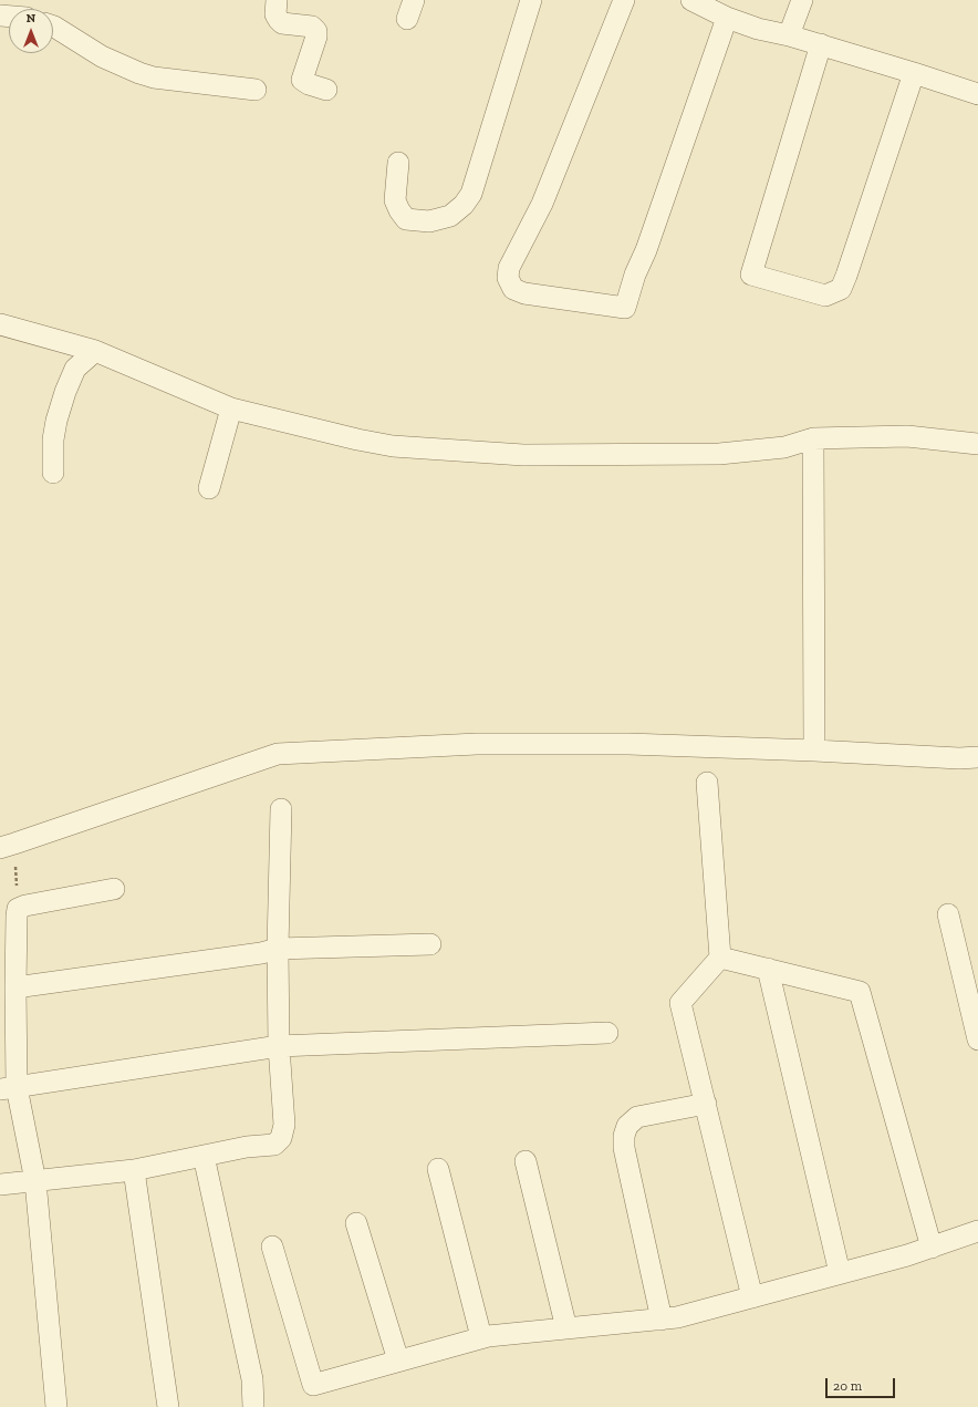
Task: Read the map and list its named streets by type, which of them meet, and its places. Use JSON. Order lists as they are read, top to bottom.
{
  "scale_bar": "20 m",
  "north": "top"
}
